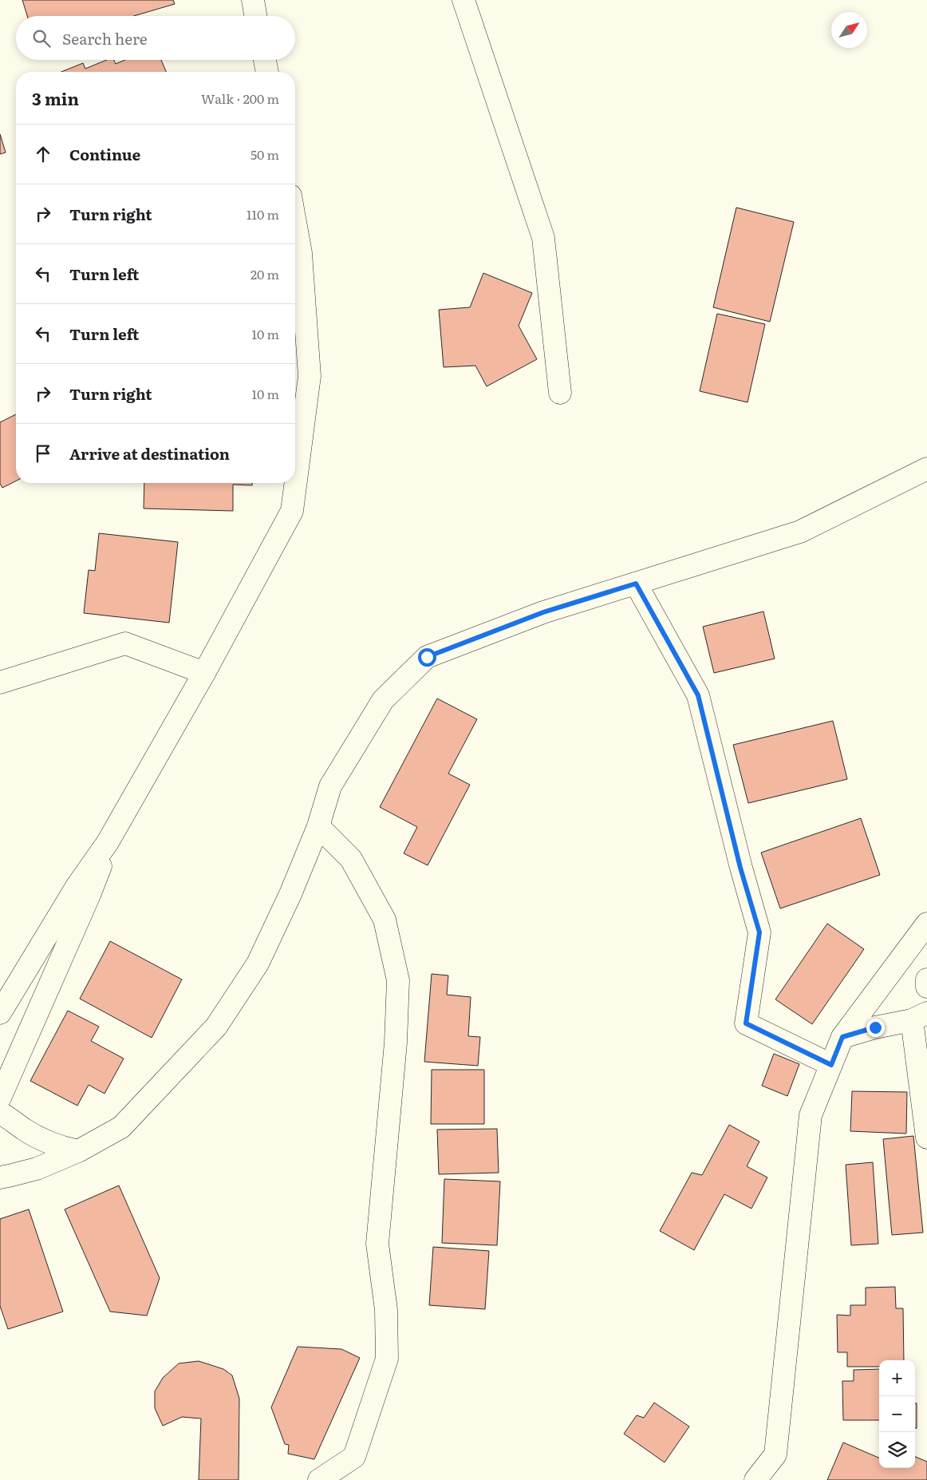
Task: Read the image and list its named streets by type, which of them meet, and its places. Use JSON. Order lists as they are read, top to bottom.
{
  "north": "top right",
  "page": {
    "search": "Search here",
    "heading": ["3 min", "Walk · 200 m"],
    "list": [
      ["Continue", "50 m"],
      ["Turn right", "110 m"],
      ["Turn left", "20 m"],
      ["Turn left", "10 m"],
      ["Turn right", "10 m"],
      "Arrive at destination"
    ],
    "map_buttons": ["+", "−"]
  }
}
